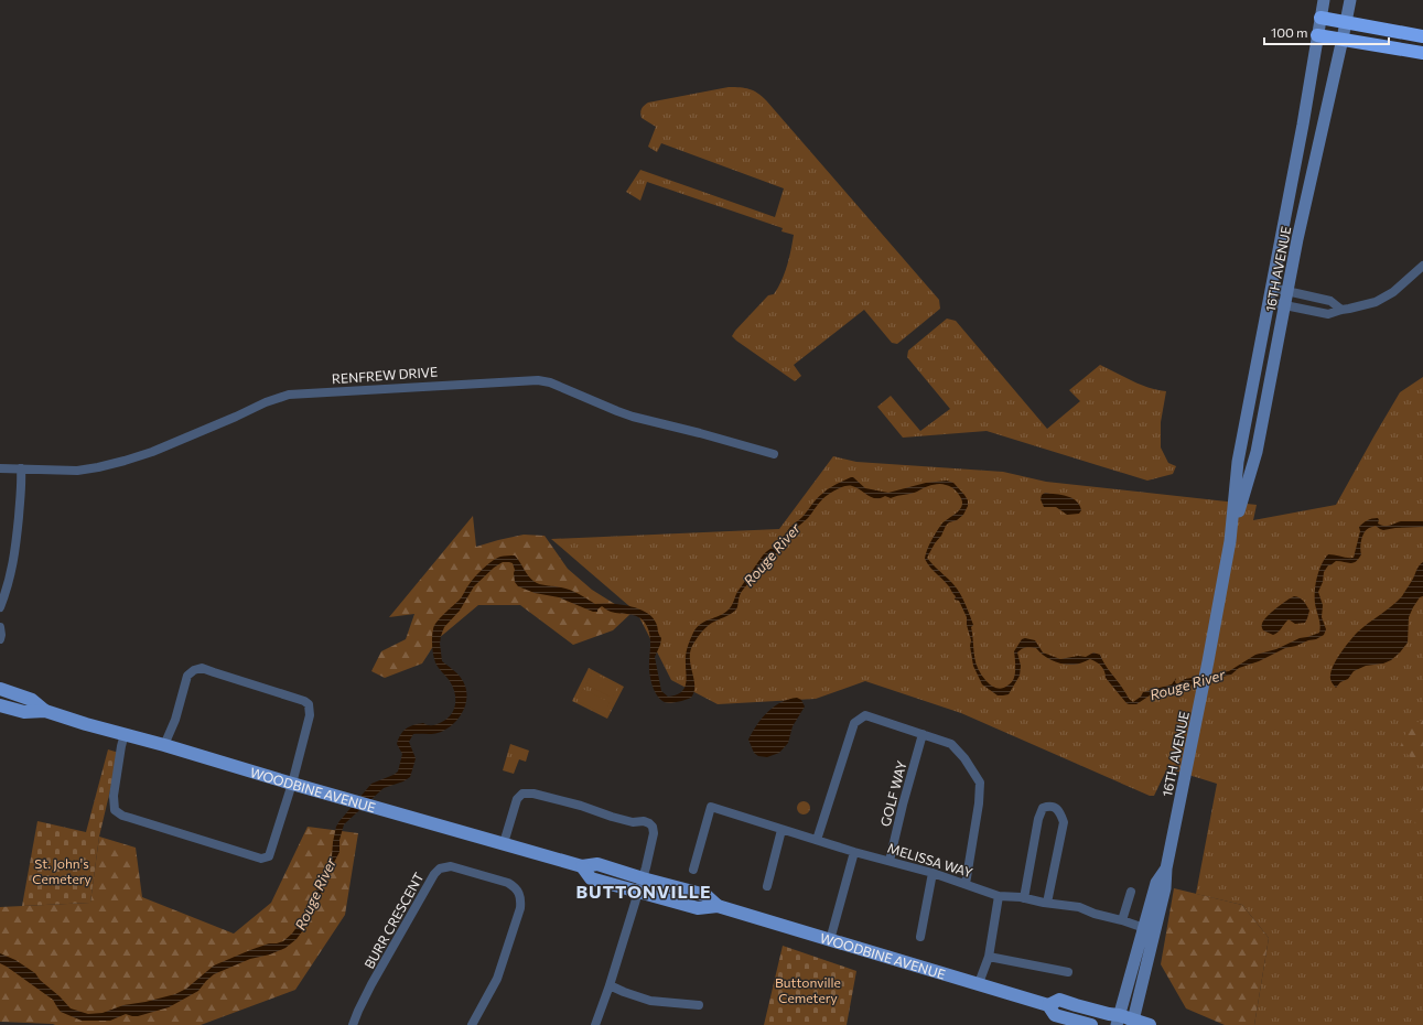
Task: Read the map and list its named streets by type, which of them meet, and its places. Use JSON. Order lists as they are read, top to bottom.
{
  "streets": {
    "main road": ["16TH AVENUE", "WOODBINE AVENUE"],
    "street": [
      "RENFREW DRIVE",
      "GOLF WAY",
      "MELISSA WAY",
      "BURR CRESCENT"
    ]
  },
  "crossings": [
    ["16TH AVENUE", "WOODBINE AVENUE"],
    ["16TH AVENUE", "MELISSA WAY"],
    ["GOLF WAY", "MELISSA WAY"]
  ],
  "districts": ["BUTTONVILLE"],
  "water": ["Rouge River"],
  "parks": ["St. John's Cemetery", "Buttonville Cemetery"],
  "scale_bar": "100 m"
}
